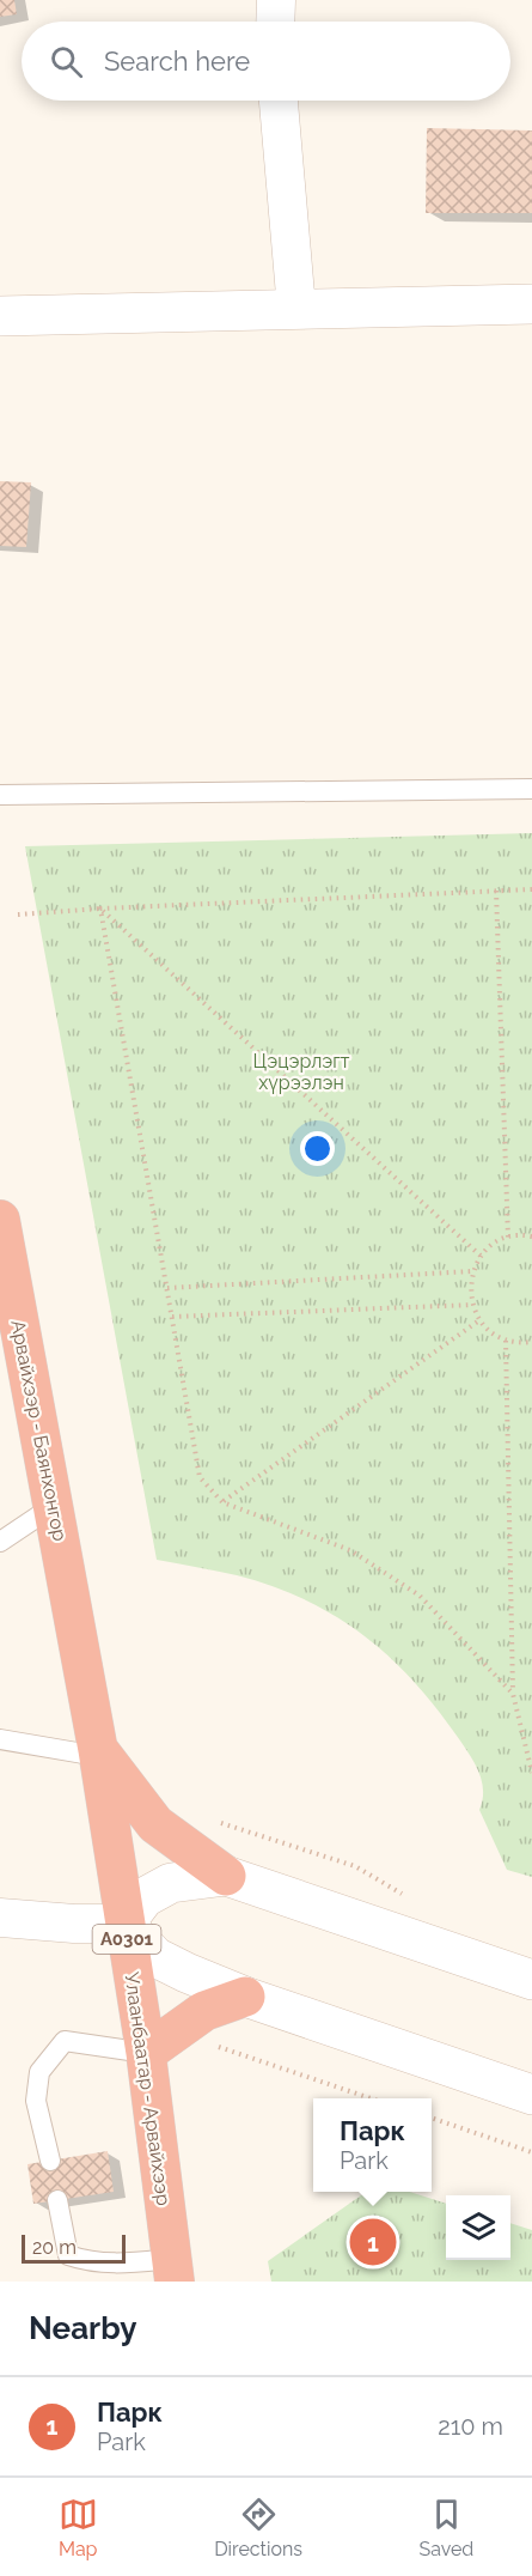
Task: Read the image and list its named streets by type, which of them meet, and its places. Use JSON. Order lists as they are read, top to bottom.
{
  "streets": {
    "highway": ["Арвайхээр - Баянхонгор", "A0301", "Улаанбаатар - Арвайхээр"]
  },
  "crossings": [
    ["Арвайхээр - Баянхонгор", "Улаанбаатар - Арвайхээр"]
  ],
  "parks": ["Цэцэрлэгт хүрээлэн"],
  "scale_bar": "20 m",
  "page": {
    "search": "Search here",
    "popup": ["Парк", "Park"],
    "pins": "1",
    "scale": "20 m",
    "heading": "Nearby",
    "list": [
      {
        "mark": "1",
        "name": "Парк",
        "note": "Park",
        "value": "210 m"
      }
    ],
    "nav": ["Map", "Directions", "Saved"]
  }
}
